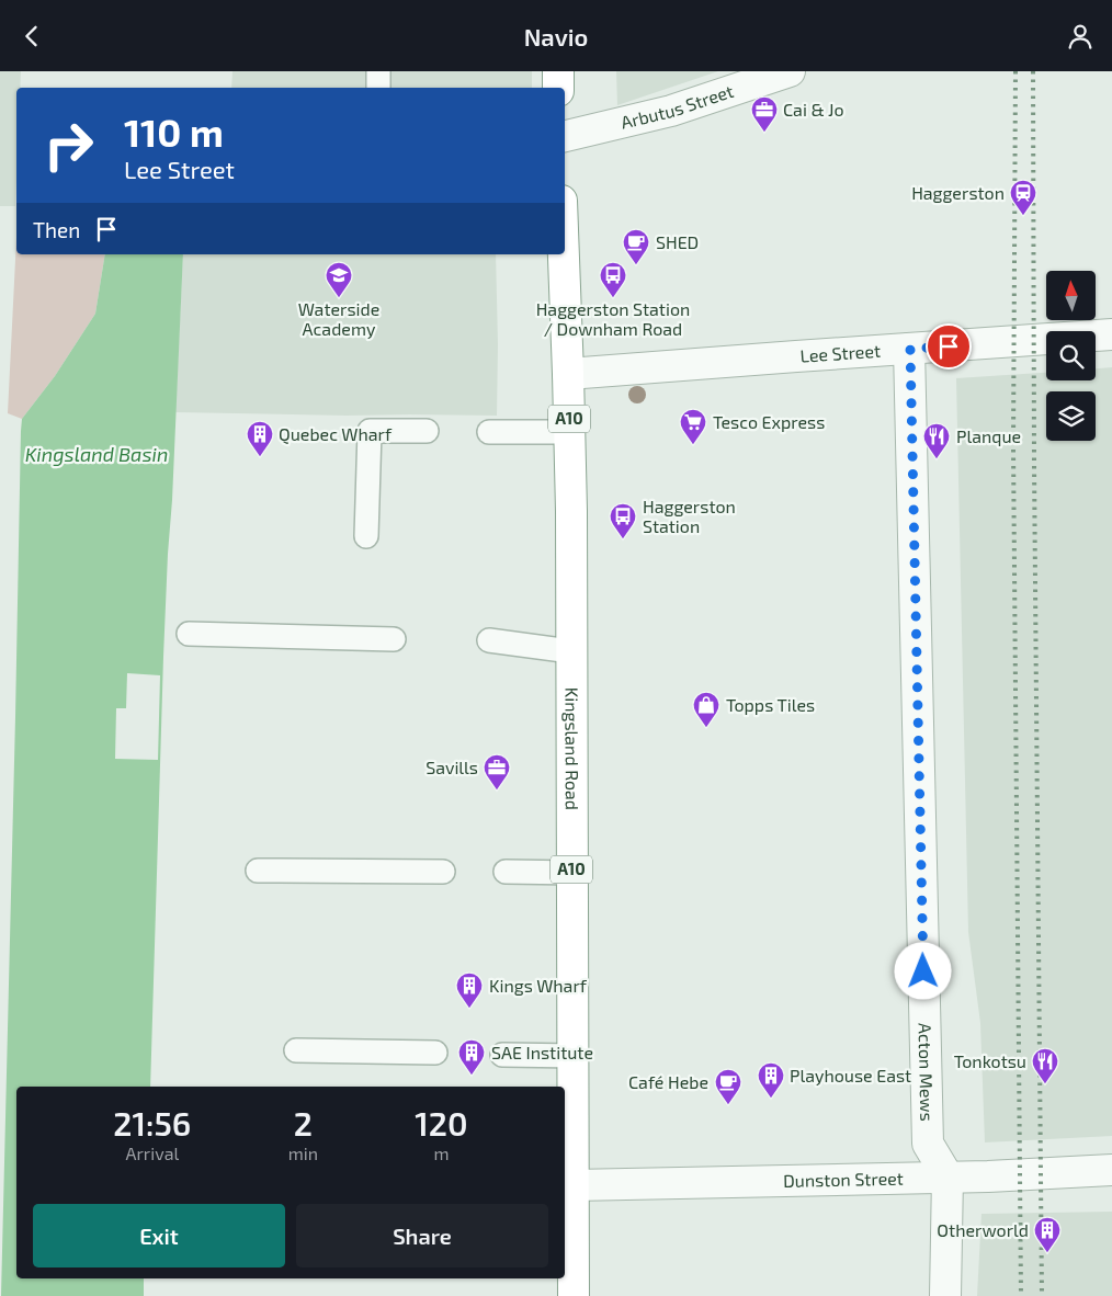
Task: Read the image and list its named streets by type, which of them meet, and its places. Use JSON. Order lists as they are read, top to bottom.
{
  "streets": {
    "highway": ["A10", "Kingsland Road"],
    "street": [
      "Arbutus Street",
      "Lee Street",
      "Acton Mews",
      "Dunston Street"
    ]
  },
  "crossings": [
    ["Lee Street", "Kingsland Road"],
    ["Lee Street", "Acton Mews"],
    ["Kingsland Road", "Dunston Street"],
    ["Acton Mews", "Dunston Street"]
  ],
  "water": ["Kingsland Basin"],
  "places": {
    "office": ["Cai & Jo", "Savills"],
    "station": ["Haggerston"],
    "cafe": ["SHED", "Café Hebe"],
    "school or university": ["Waterside Academy"],
    "bus stop": ["Haggerston Station / Downham Road", "Haggerston Station"],
    "supermarket": ["Tesco Express"],
    "building": [
      "Quebec Wharf",
      "Kings Wharf",
      "SAE Institute",
      "Playhouse East",
      "Otherworld"
    ],
    "restaurant": ["Planque", "Tonkotsu"],
    "shop": ["Topps Tiles"]
  },
  "north": "top",
  "page": {
    "header": "Navio",
    "turn": ["110 m", "Lee Street"],
    "then": "Then",
    "eta": [
      "21:56",
      "Arrival",
      "2",
      "min",
      "120",
      "m"
    ],
    "buttons": ["Exit", "Share"]
  }
}
